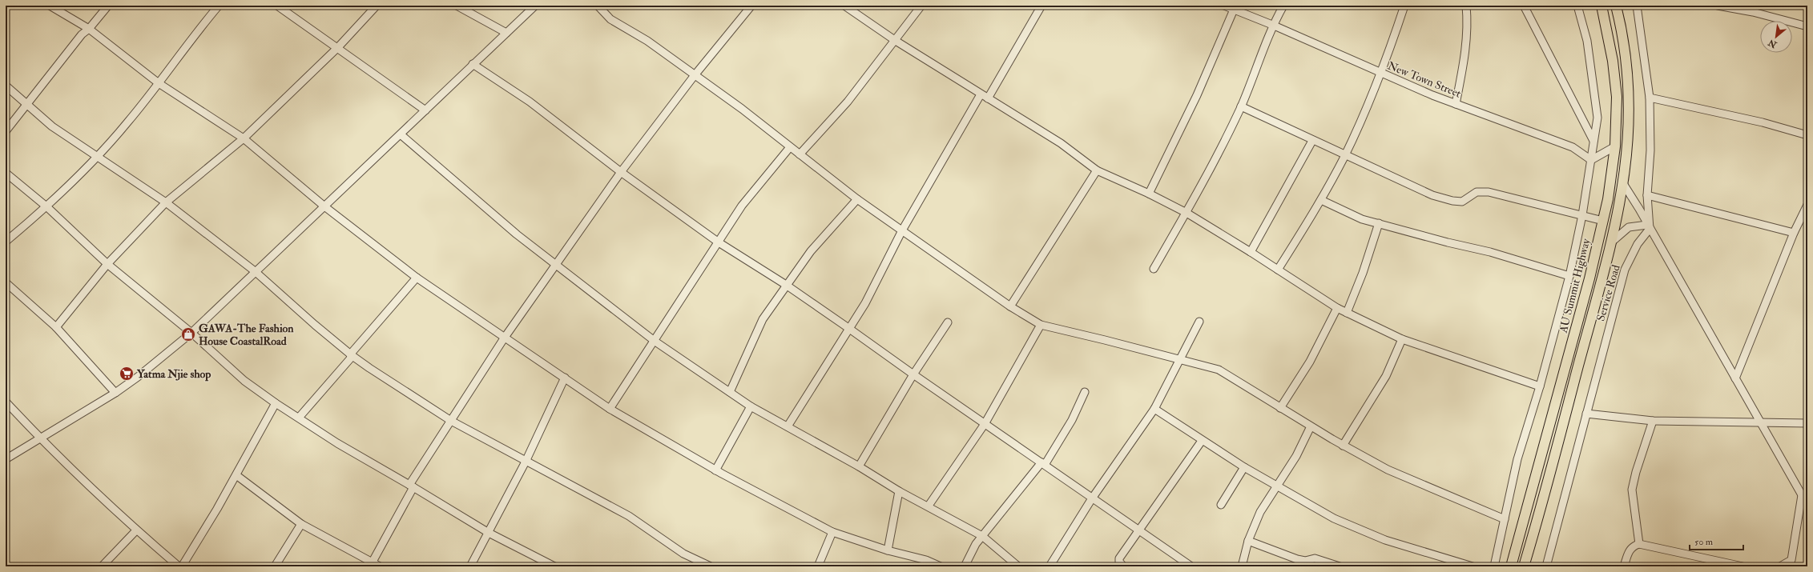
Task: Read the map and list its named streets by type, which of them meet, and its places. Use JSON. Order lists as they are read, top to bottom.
{
  "streets": {
    "main road": ["AU Summit Highway"],
    "street": ["New Town Street", "Service Road"]
  },
  "places": {
    "shop": ["GAWA-The Fashion House CoastalRoad"],
    "supermarket": ["Yatma Njie shop"]
  },
  "scale_bar": "50 m",
  "north": "bottom left"
}
